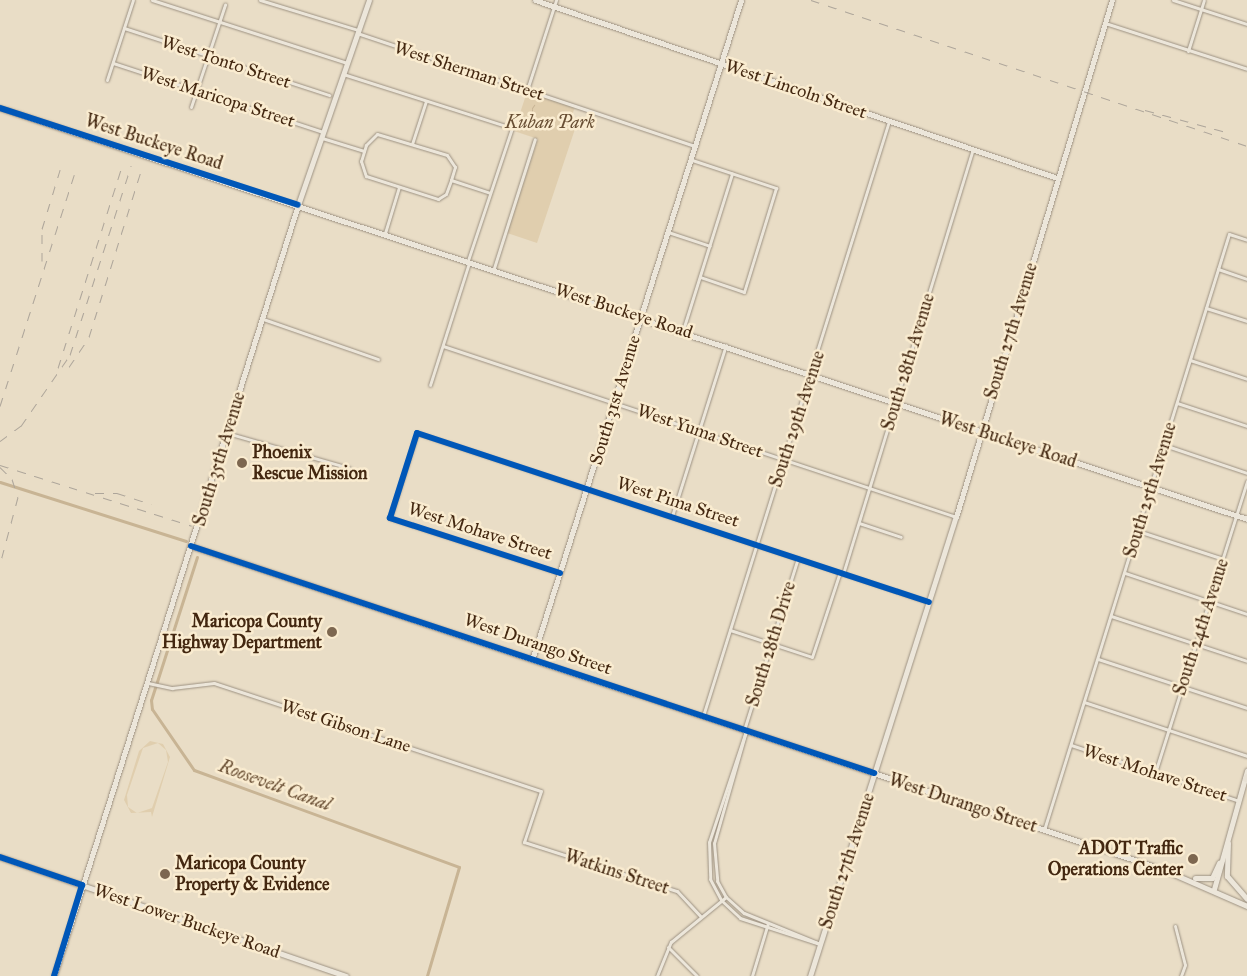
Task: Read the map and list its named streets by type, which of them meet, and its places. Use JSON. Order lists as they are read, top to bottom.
{
  "streets": {
    "main road": [
      "West Lincoln Street",
      "West Buckeye Road",
      "South 27th Avenue",
      "South 31st Avenue",
      "South 35th Avenue",
      "West Durango Street",
      "West Lower Buckeye Road"
    ],
    "street": [
      "West Tonto Street",
      "West Sherman Street",
      "West Maricopa Street",
      "South 28th Avenue",
      "South 29th Avenue",
      "West Yuma Street",
      "South 25th Avenue",
      "West Pima Street",
      "West Mohave Street",
      "South 24th Avenue",
      "South 28th Drive",
      "West Gibson Lane",
      "Watkins Street"
    ]
  },
  "crossings": [
    ["West Sherman Street", "South 31st Avenue"],
    ["West Sherman Street", "South 35th Avenue"],
    ["West Lincoln Street", "South 27th Avenue"],
    ["West Lincoln Street", "South 28th Avenue"],
    ["West Lincoln Street", "South 31st Avenue"],
    ["West Lincoln Street", "South 29th Avenue"],
    ["West Maricopa Street", "South 35th Avenue"],
    ["West Buckeye Road", "South 27th Avenue"],
    ["West Buckeye Road", "South 28th Avenue"],
    ["West Buckeye Road", "South 31st Avenue"],
    ["West Buckeye Road", "South 29th Avenue"],
    ["West Buckeye Road", "South 35th Avenue"],
    ["West Buckeye Road", "South 25th Avenue"],
    ["West Buckeye Road", "South 24th Avenue"],
    ["South 27th Avenue", "West Yuma Street"],
    ["South 27th Avenue", "West Pima Street"],
    ["South 27th Avenue", "West Durango Street"],
    ["South 28th Avenue", "West Yuma Street"],
    ["South 28th Avenue", "West Pima Street"],
    ["South 28th Avenue", "South 28th Drive"],
    ["South 31st Avenue", "West Yuma Street"],
    ["South 31st Avenue", "West Pima Street"],
    ["South 31st Avenue", "West Mohave Street"],
    ["South 31st Avenue", "West Durango Street"],
    ["South 29th Avenue", "West Yuma Street"],
    ["South 29th Avenue", "West Pima Street"],
    ["South 29th Avenue", "West Durango Street"],
    ["South 35th Avenue", "West Durango Street"],
    ["South 35th Avenue", "West Gibson Lane"],
    ["South 35th Avenue", "West Lower Buckeye Road"],
    ["South 25th Avenue", "West Mohave Street"],
    ["South 25th Avenue", "West Durango Street"],
    ["West Pima Street", "West Mohave Street"],
    ["West Pima Street", "South 28th Drive"],
    ["West Mohave Street", "South 24th Avenue"],
    ["West Durango Street", "South 28th Drive"],
    ["West Gibson Lane", "Watkins Street"]
  ],
  "water": ["Roosevelt Canal"],
  "parks": ["Kuban Park"],
  "places": [
    "Phoenix Rescue Mission",
    "Maricopa County Highway Department",
    "ADOT Traffic Operations Center",
    "Maricopa County Property & Evidence"
  ]
}
